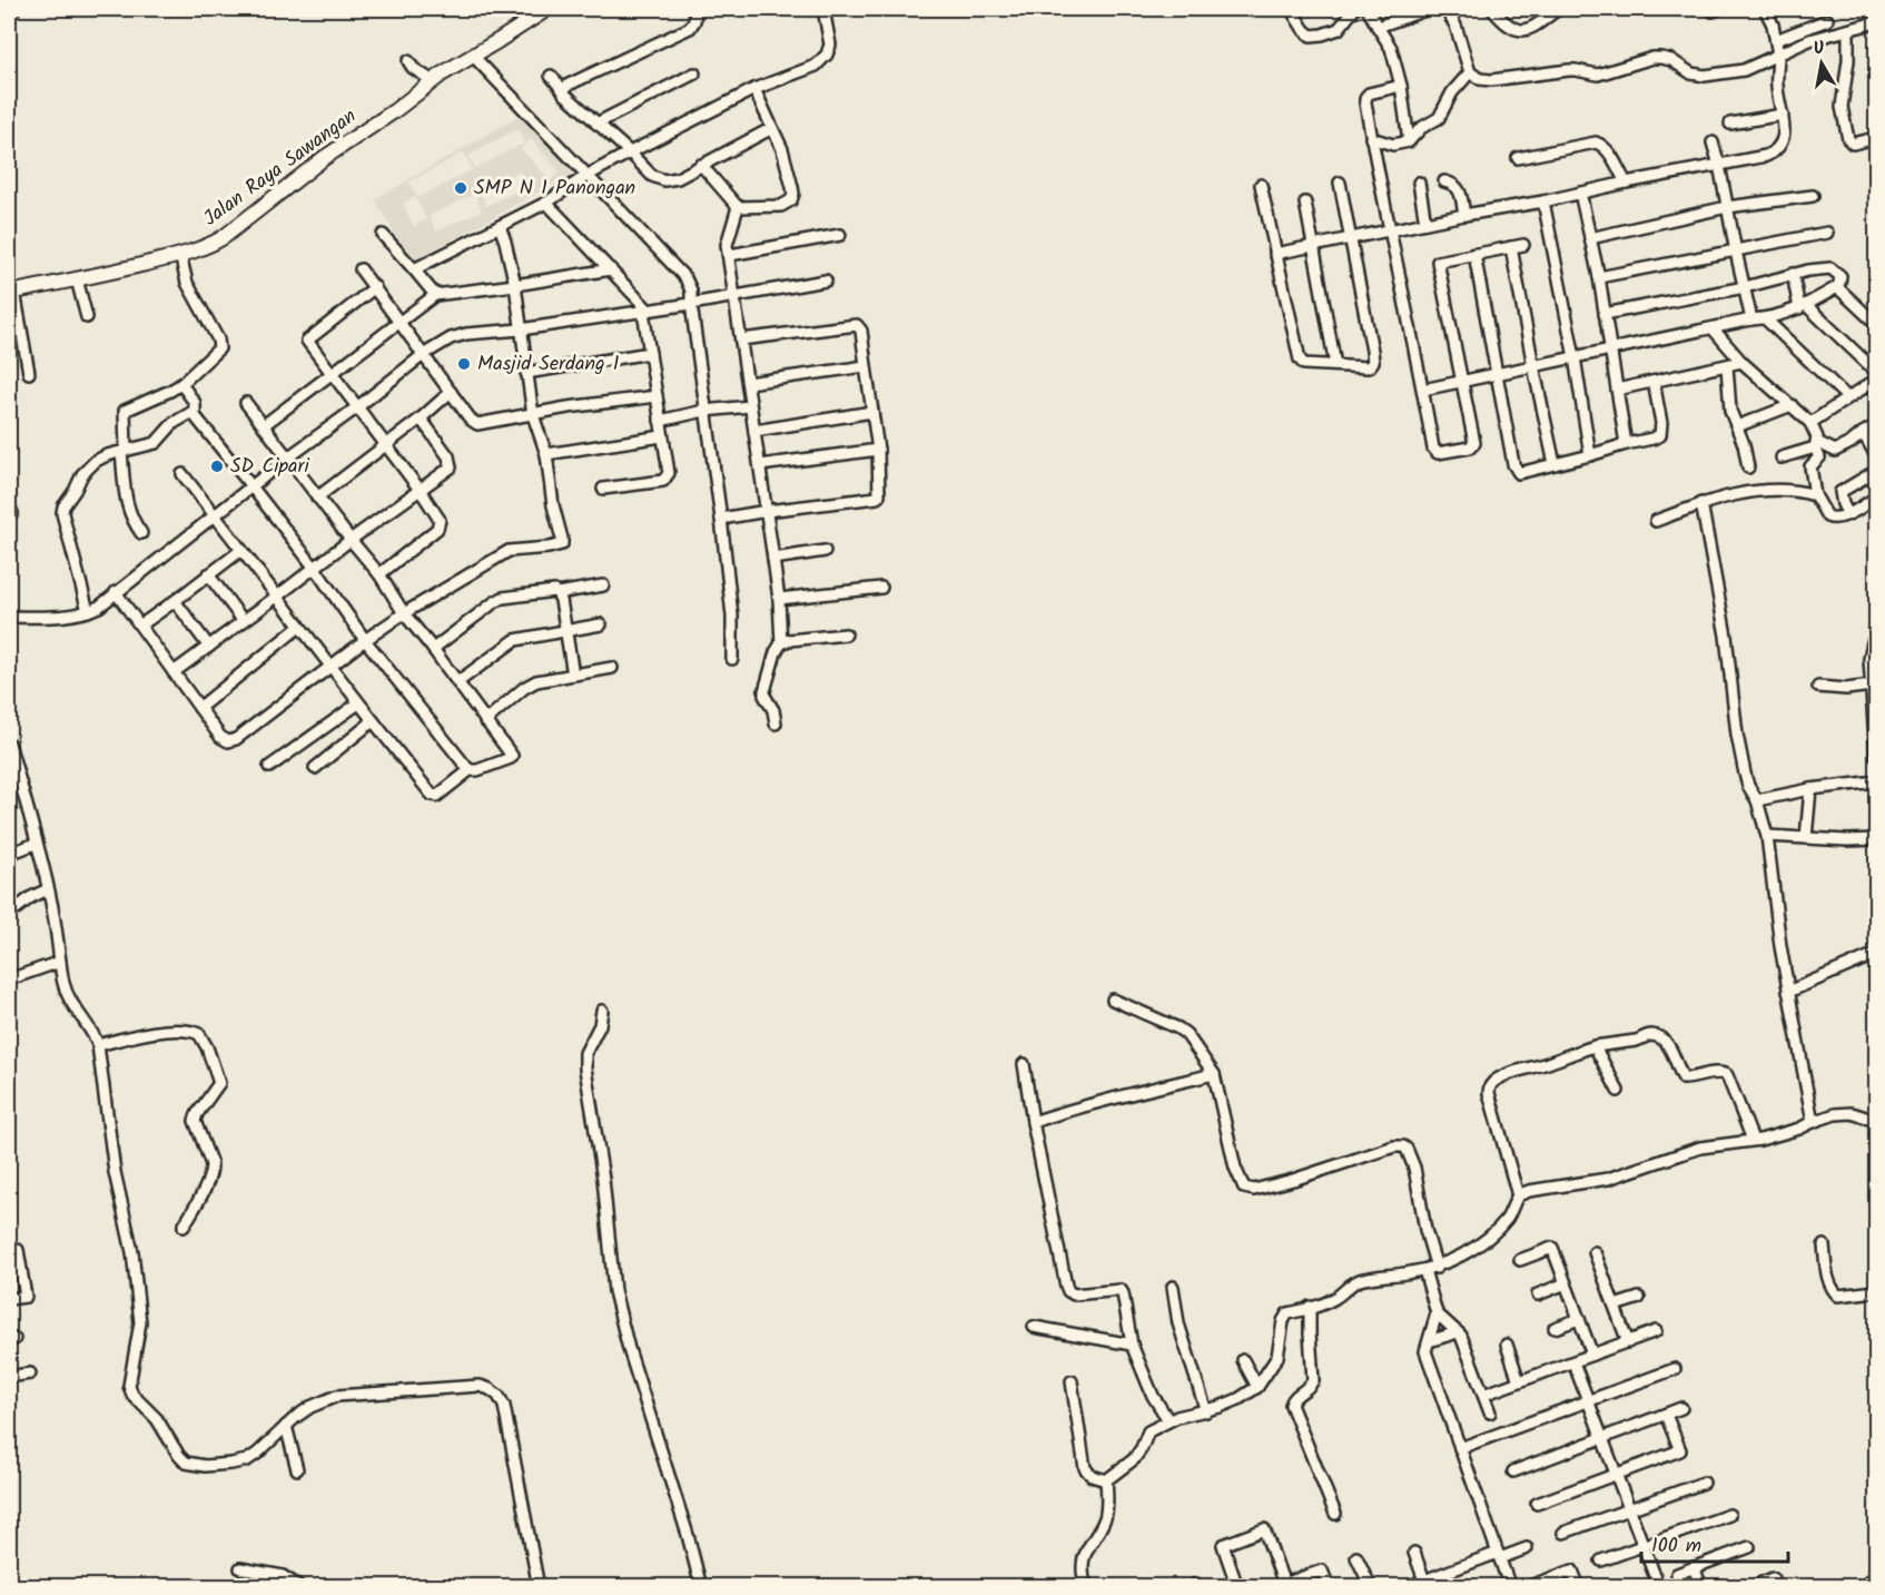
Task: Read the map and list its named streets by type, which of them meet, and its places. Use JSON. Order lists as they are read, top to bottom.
{
  "streets": {
    "street": ["Jalan Raya Sawangan"]
  },
  "places": ["SMP N 1 Panongan", "Masjid Serdang 1", "SD Cipari"],
  "scale_bar": "100 m",
  "north": "top"
}
